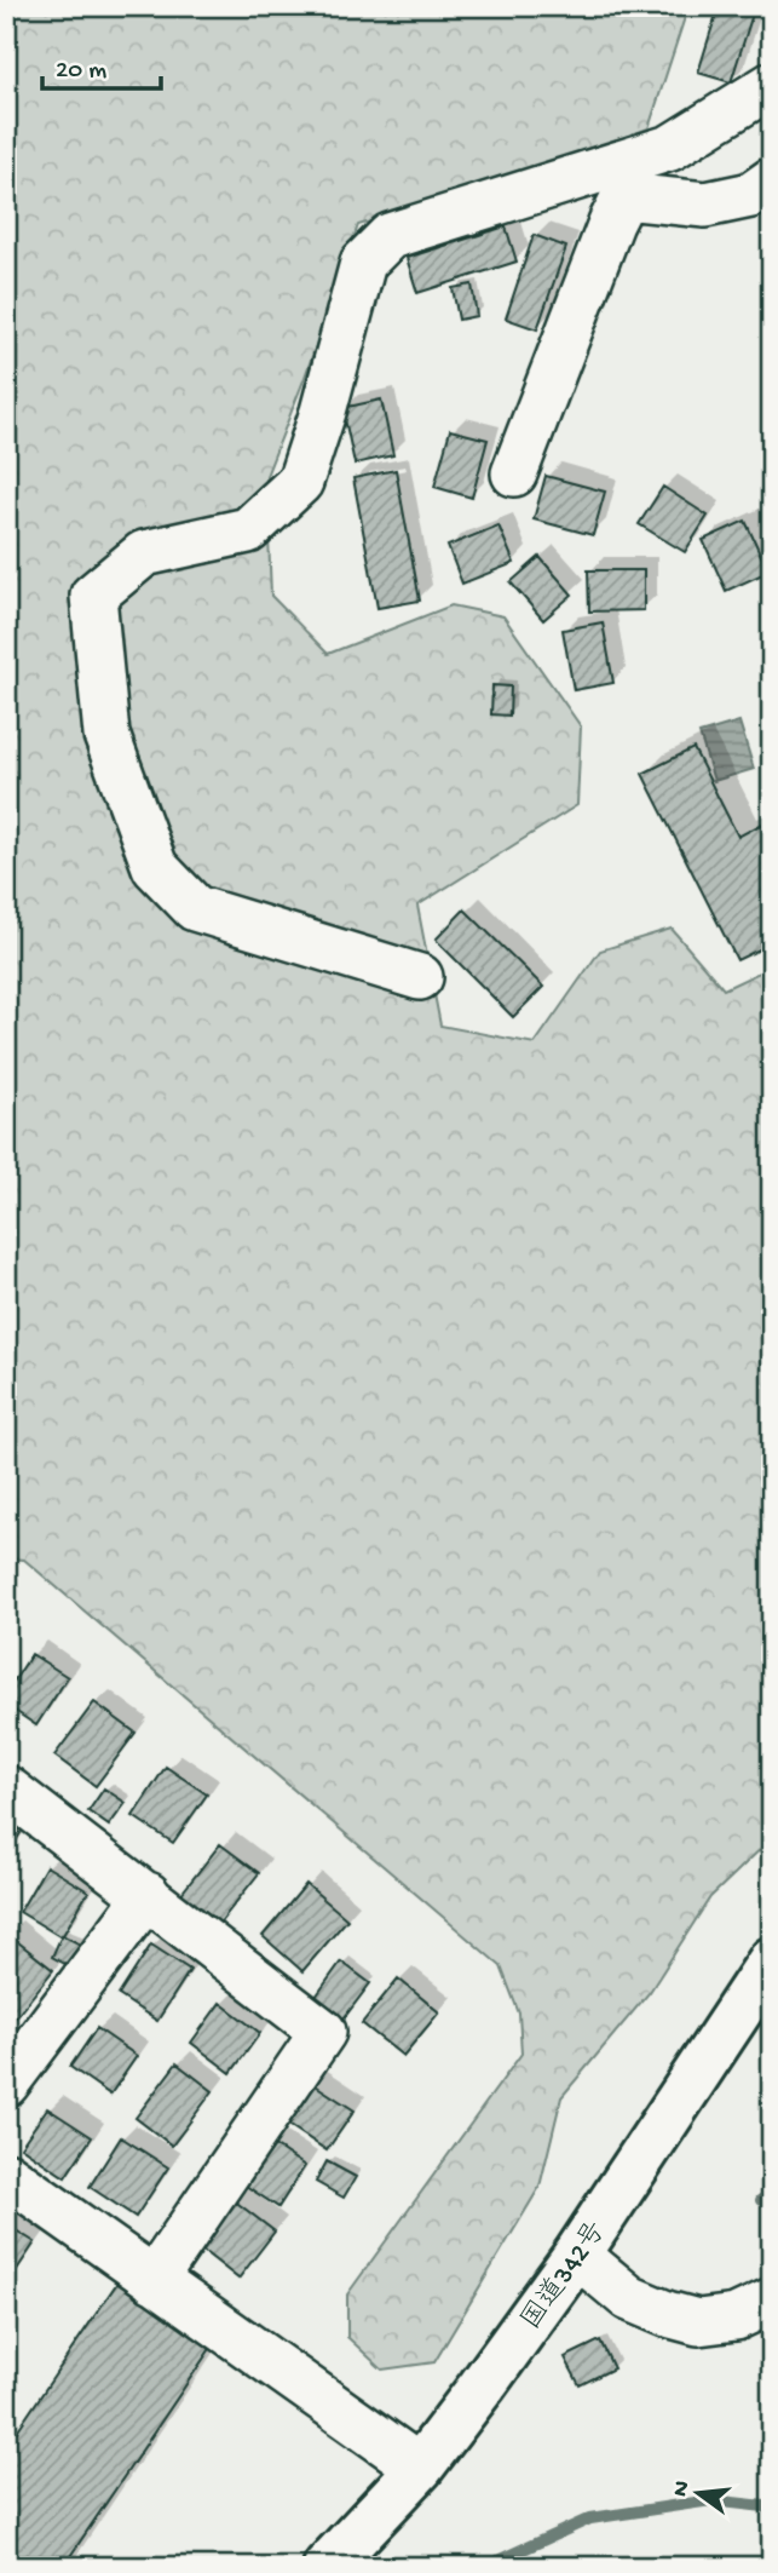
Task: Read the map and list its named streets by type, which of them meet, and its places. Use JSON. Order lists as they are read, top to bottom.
{
  "streets": {
    "highway": ["国道342号"]
  },
  "scale_bar": "20 m",
  "north": "left"
}
